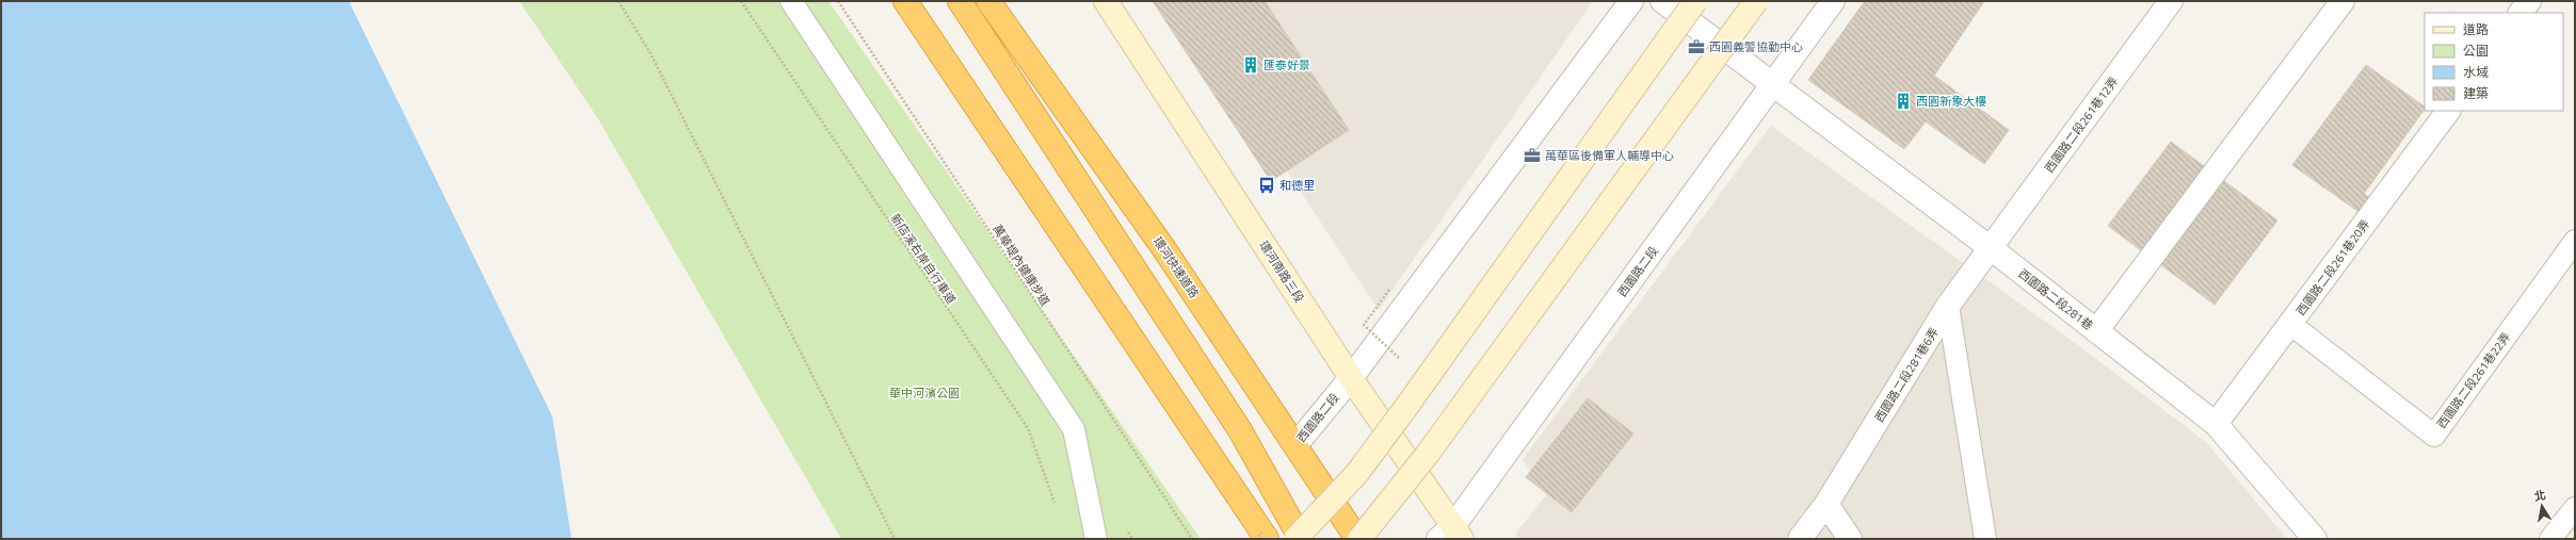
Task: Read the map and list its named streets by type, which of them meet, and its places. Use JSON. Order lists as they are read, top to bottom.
{
  "streets": {
    "highway": ["環河快速道路"],
    "main road": ["環河南路三段"],
    "street": [
      "西園路二段261巷12弄",
      "西園路二段261巷20弄",
      "西園路二段",
      "西園路二段281巷",
      "西園路二段281巷6弄"
    ],
    "lane": ["西園路二段261巷22弄"],
    "path": ["新店溪右岸自行車道", "萬華堤內健康步道"]
  },
  "crossings": [
    ["西園路二段261巷12弄", "西園路二段281巷"],
    ["西園路二段261巷12弄", "西園路二段281巷6弄"],
    ["環河快速道路", "西園路二段"],
    ["西園路二段261巷20弄", "西園路二段281巷"],
    ["西園路二段261巷20弄", "西園路二段261巷22弄"],
    ["環河南路三段", "西園路二段"],
    ["西園路二段", "西園路二段281巷"],
    ["西園路二段281巷", "西園路二段281巷6弄"]
  ],
  "parks": ["華中河濱公園"],
  "places": {
    "office": ["西園義警協勤中心", "萬華區後備軍人輔導中心"],
    "building": ["匯泰好景", "西園新象大樓"],
    "bus stop": ["和德里"]
  },
  "legend": [
    "道路",
    "公園",
    "水域",
    "建築"
  ],
  "north": "top"
}
